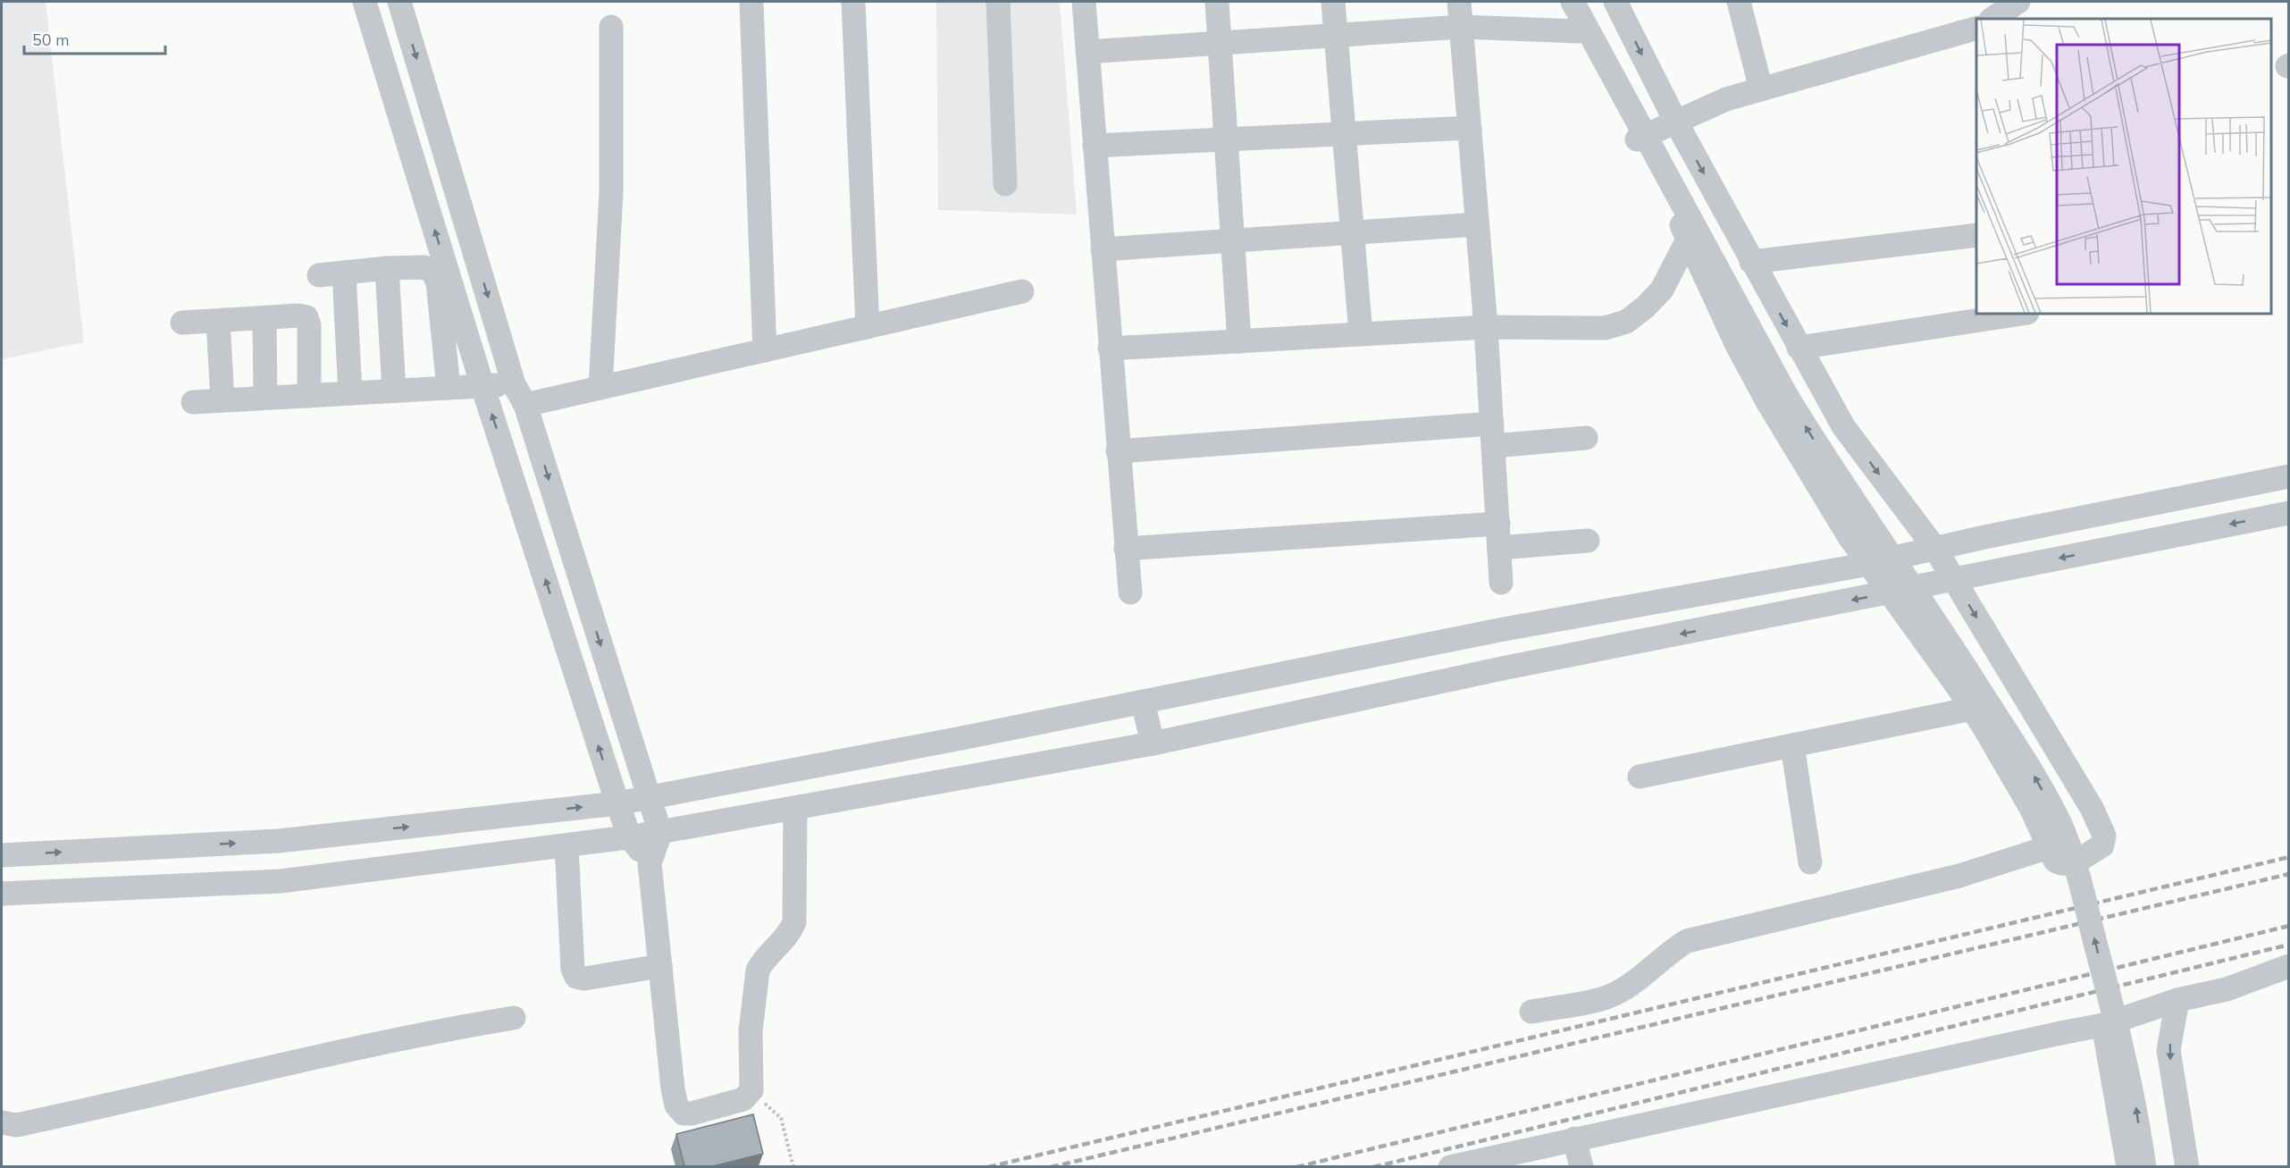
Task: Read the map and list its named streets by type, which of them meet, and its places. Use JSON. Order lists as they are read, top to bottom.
{
  "scale_bar": "50 m"
}
